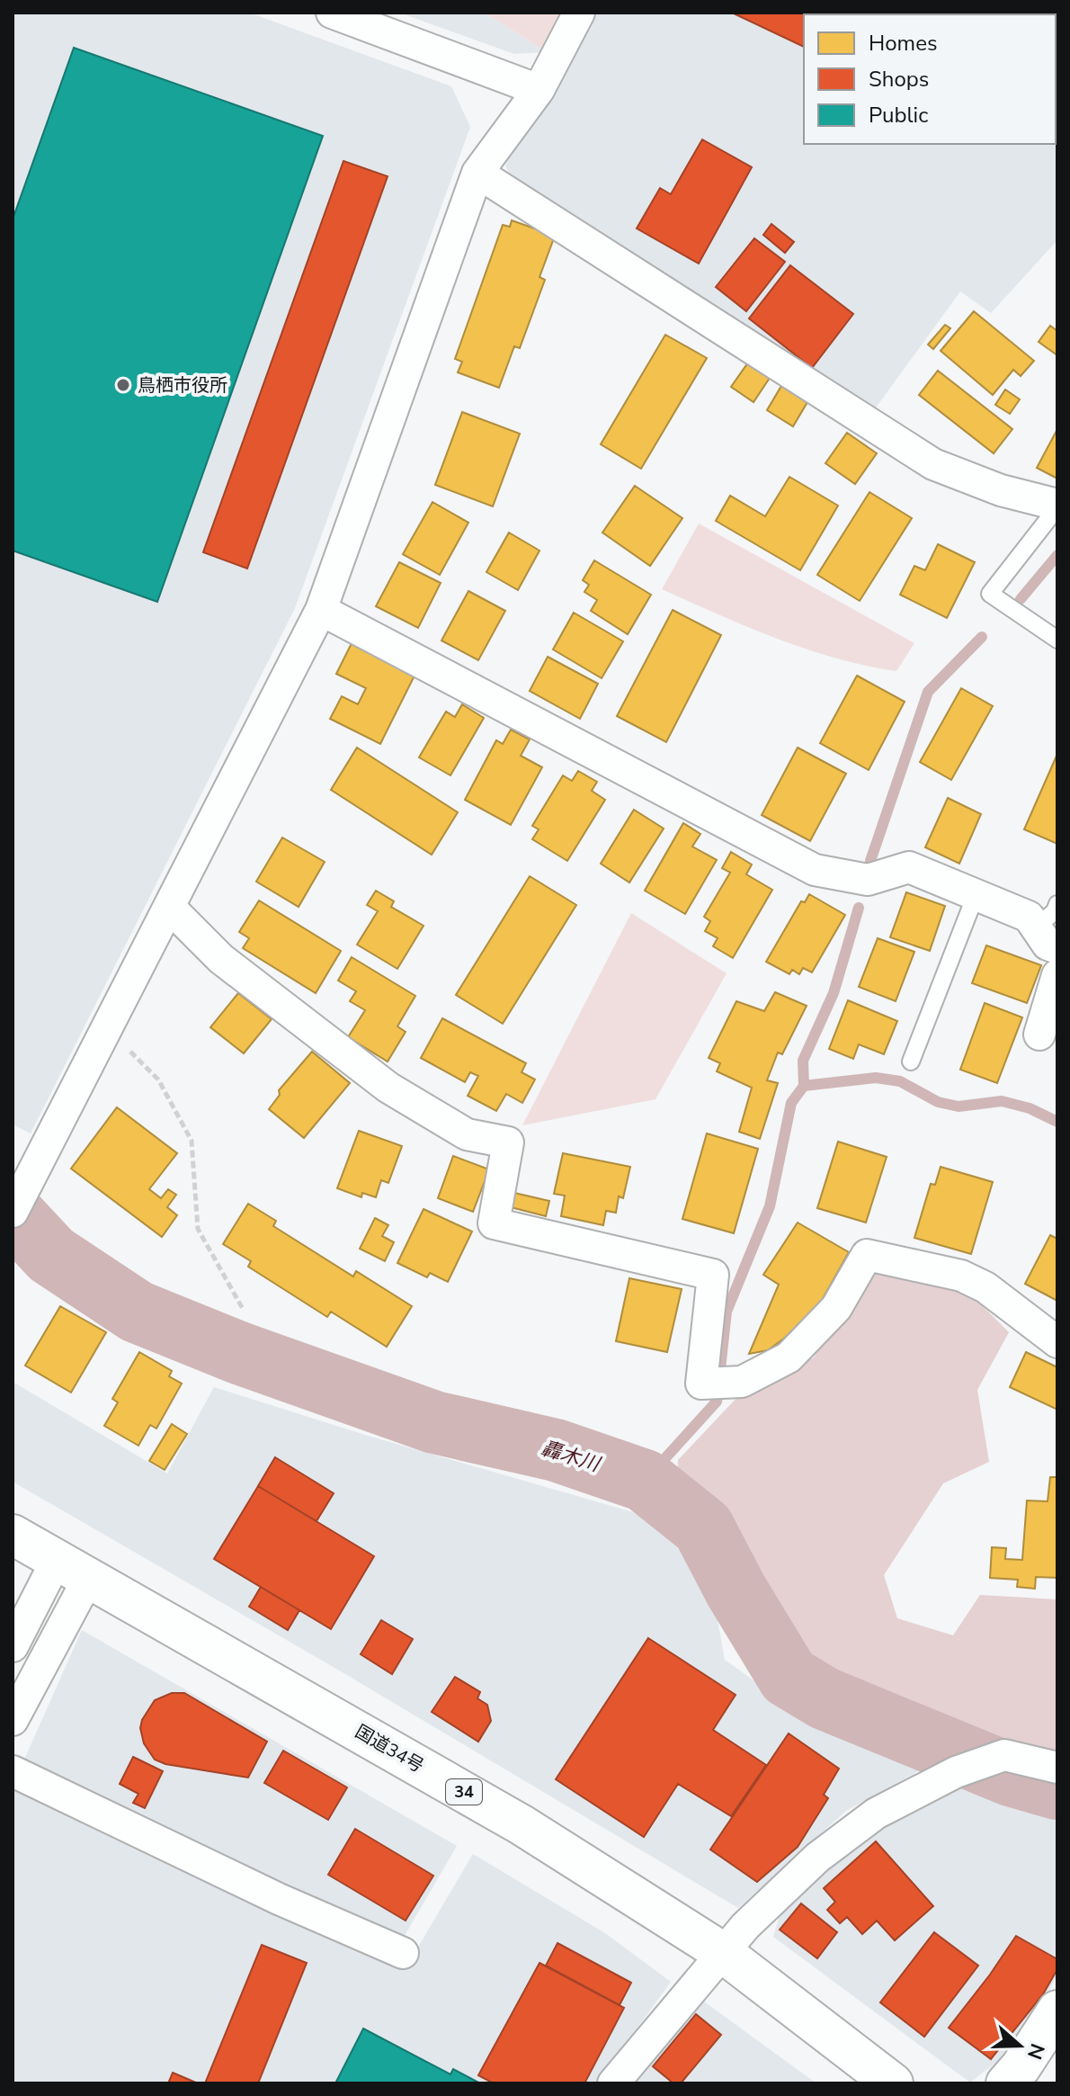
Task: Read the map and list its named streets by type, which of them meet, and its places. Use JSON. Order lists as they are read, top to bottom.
{
  "streets": {
    "main road": ["国道34号", "34"]
  },
  "water": ["轟木川"],
  "places": ["鳥栖市役所"],
  "legend": ["Homes", "Shops", "Public"],
  "north": "right"
}
